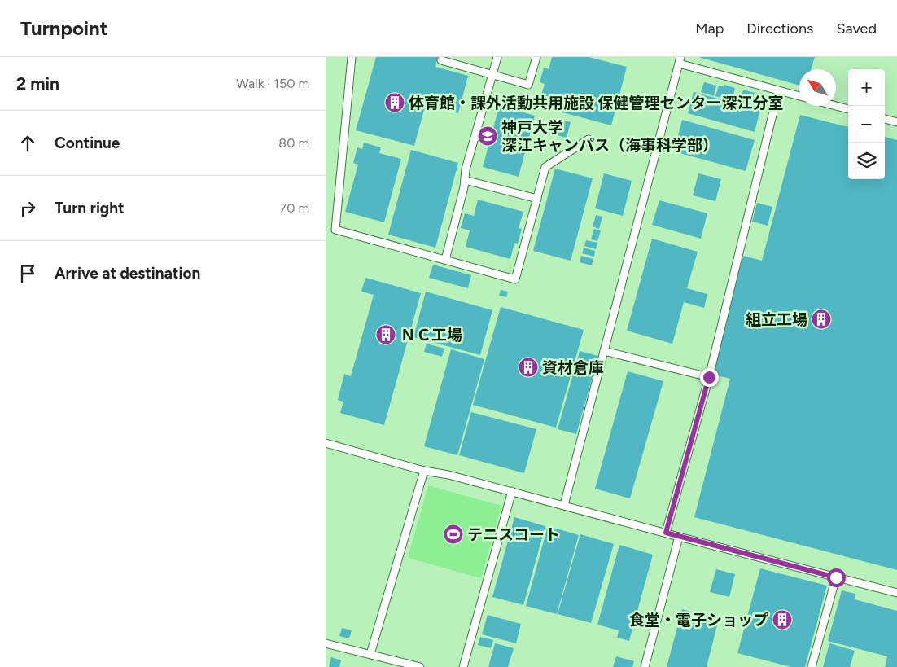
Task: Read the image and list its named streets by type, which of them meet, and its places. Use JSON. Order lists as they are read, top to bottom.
{
  "places": {
    "building": [
      "体育館・課外活動共用施設 保健管理センター深江分室",
      "組立工場",
      "ＮＣ工場",
      "資材倉庫",
      "食堂・電子ショップ"
    ],
    "school or university": ["神戸大学 深江キャンパス（海事科学部）"],
    "sports": ["テニスコート"]
  },
  "north": "top left",
  "page": {
    "header": "Turnpoint",
    "nav": ["Map", "Directions", "Saved"],
    "heading": ["2 min", "Walk · 150 m"],
    "map_buttons": ["+", "−"],
    "list": [
      ["Continue", "80 m"],
      ["Turn right", "70 m"],
      "Arrive at destination"
    ]
  }
}
